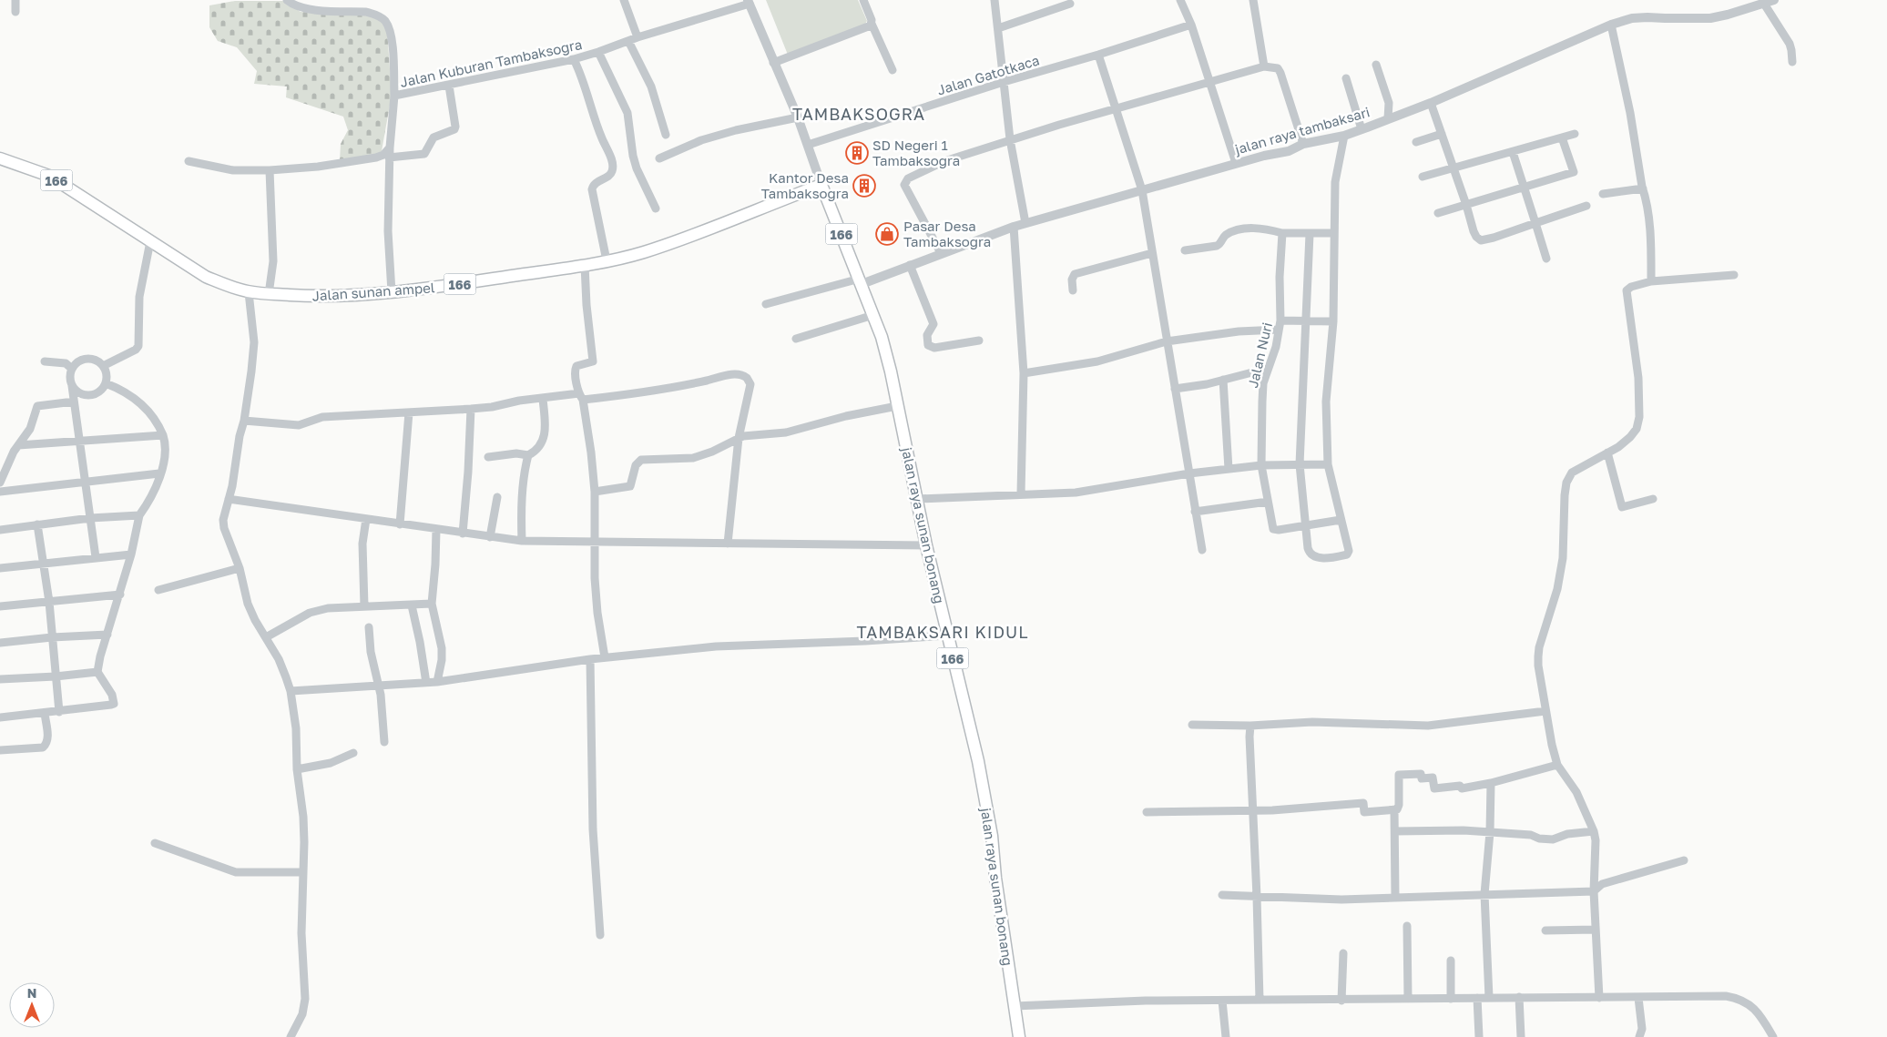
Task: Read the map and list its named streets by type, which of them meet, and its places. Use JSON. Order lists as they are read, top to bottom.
{
  "streets": {
    "main road": ["166", "Jalan sunan ampel", "jalan raya sunan bonang"],
    "street": [
      "Jalan Kuburan Tambaksogra",
      "Jalan Gatotkaca",
      "jalan raya tambaksari",
      "Jalan Nuri"
    ]
  },
  "crossings": [
    ["Jalan Kuburan Tambaksogra", "Jalan sunan ampel"],
    ["jalan raya tambaksari", "jalan raya sunan bonang"],
    ["Jalan sunan ampel", "jalan raya sunan bonang"]
  ],
  "districts": ["TAMBAKSOGRA", "TAMBAKSARI KIDUL"],
  "places": {
    "building": ["SD Negeri 1 Tambaksogra", "Kantor Desa Tambaksogra"],
    "shop": ["Pasar Desa Tambaksogra"]
  },
  "north": "top"
}
